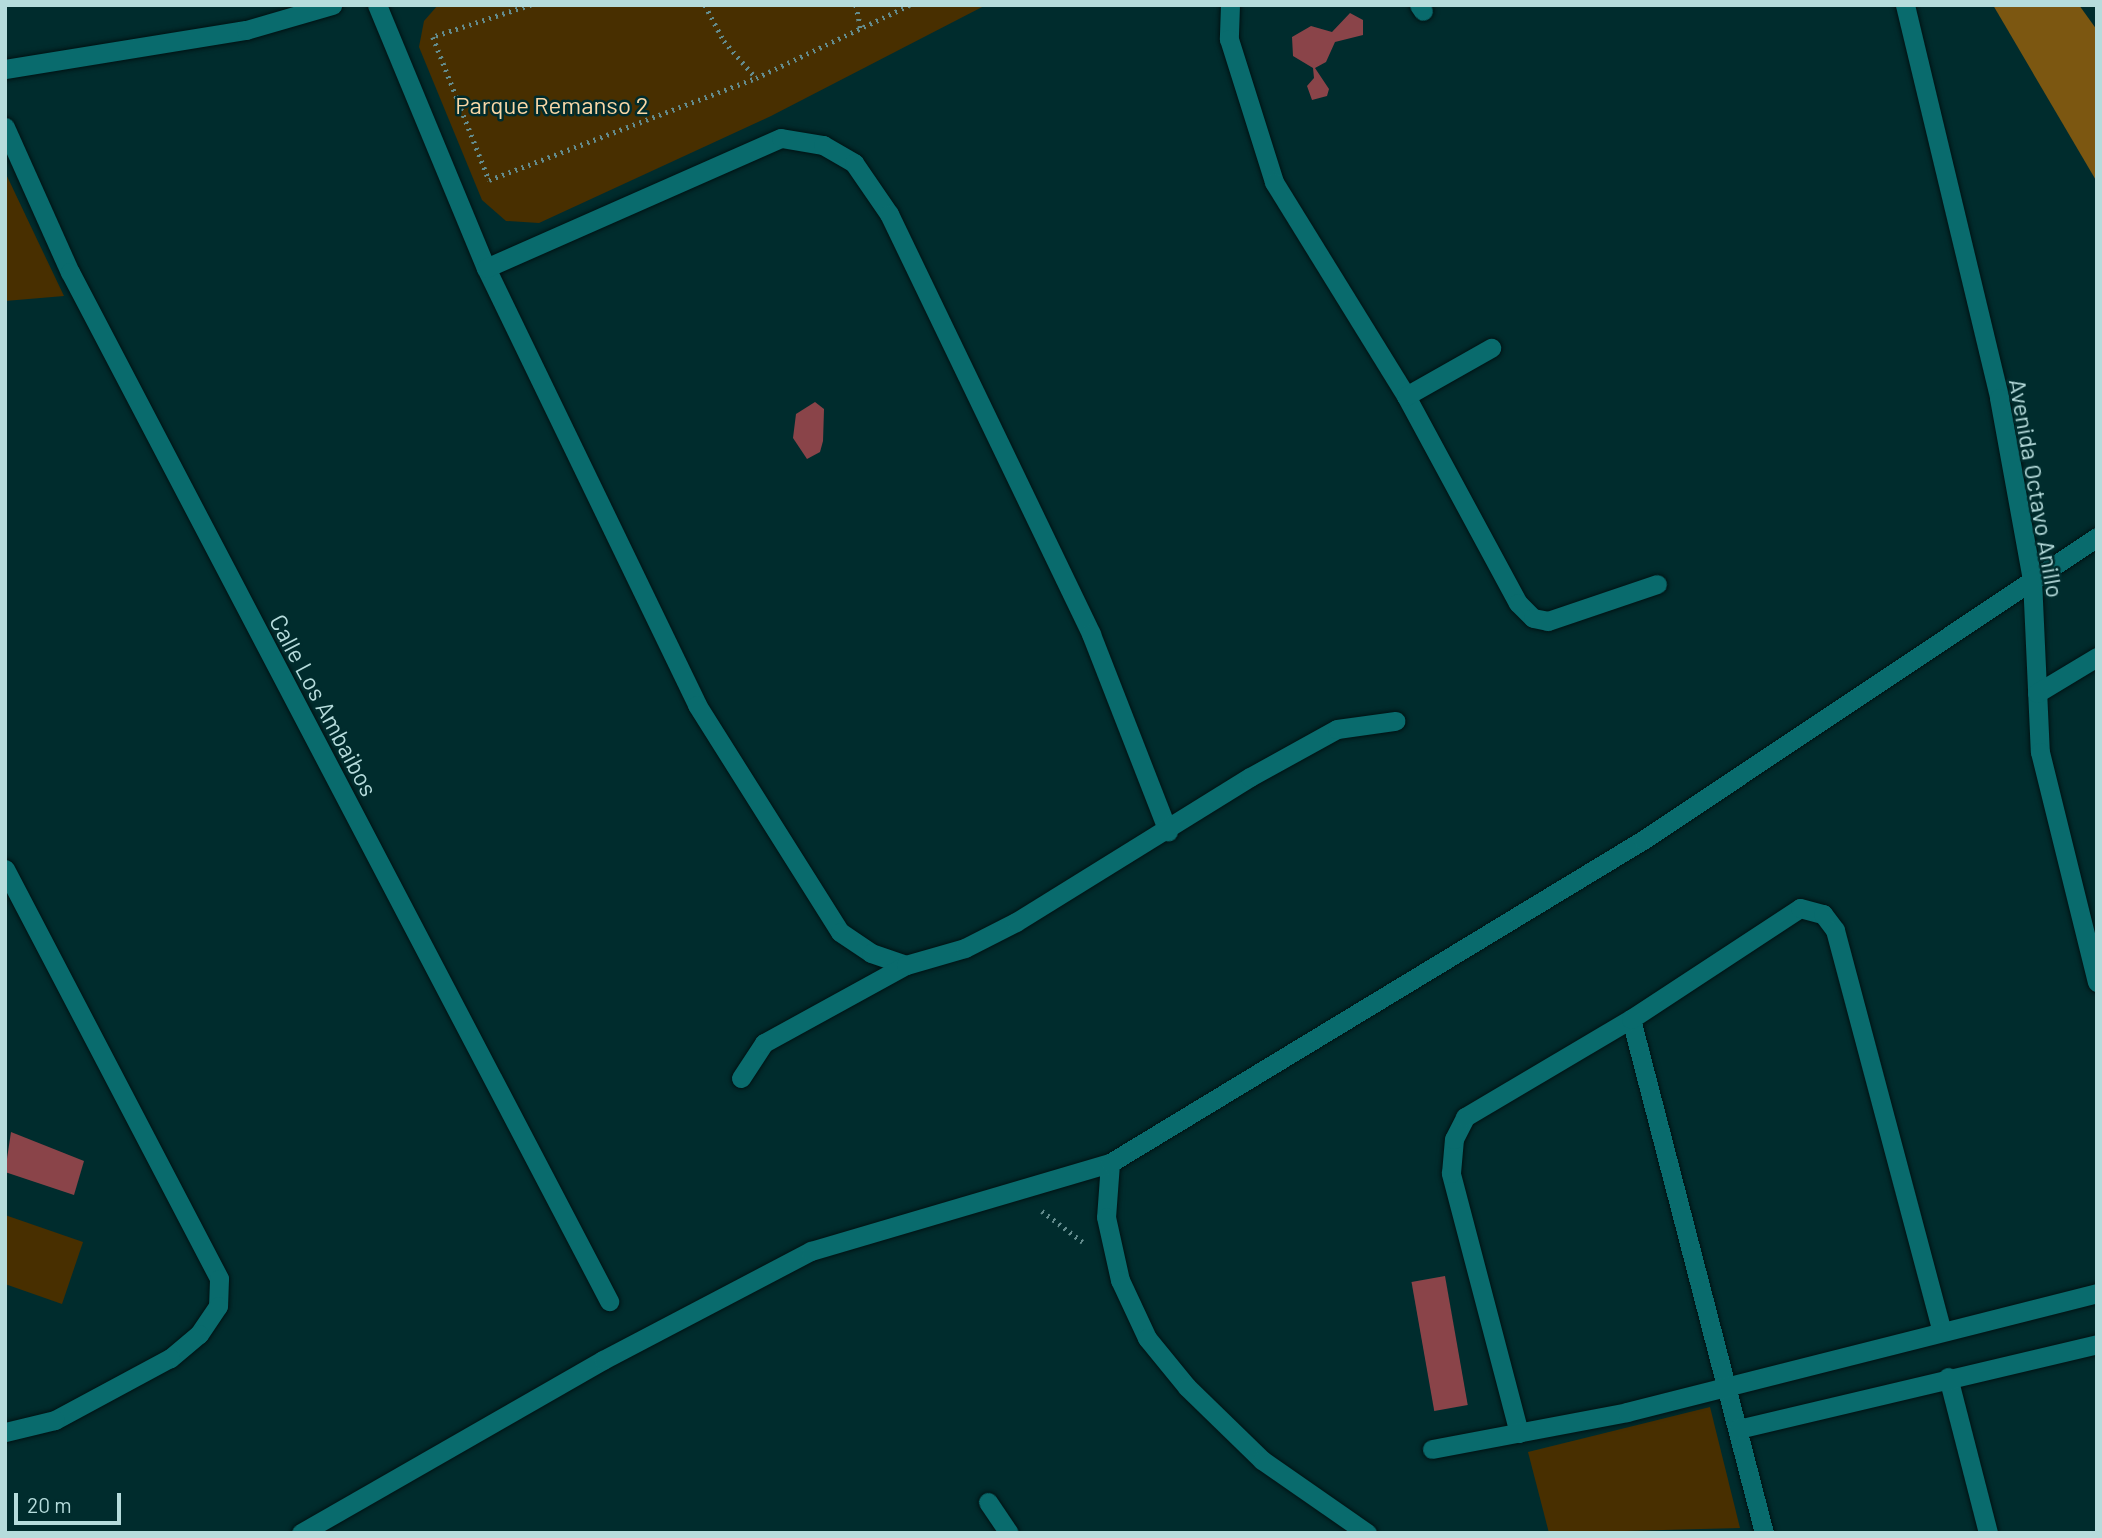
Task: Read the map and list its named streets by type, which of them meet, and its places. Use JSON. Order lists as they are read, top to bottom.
{
  "streets": {
    "street": ["Avenida Octavo Anillo", "Calle Los Ambaibos"]
  },
  "parks": ["Parque Remanso 2"],
  "scale_bar": "20 m"
}
